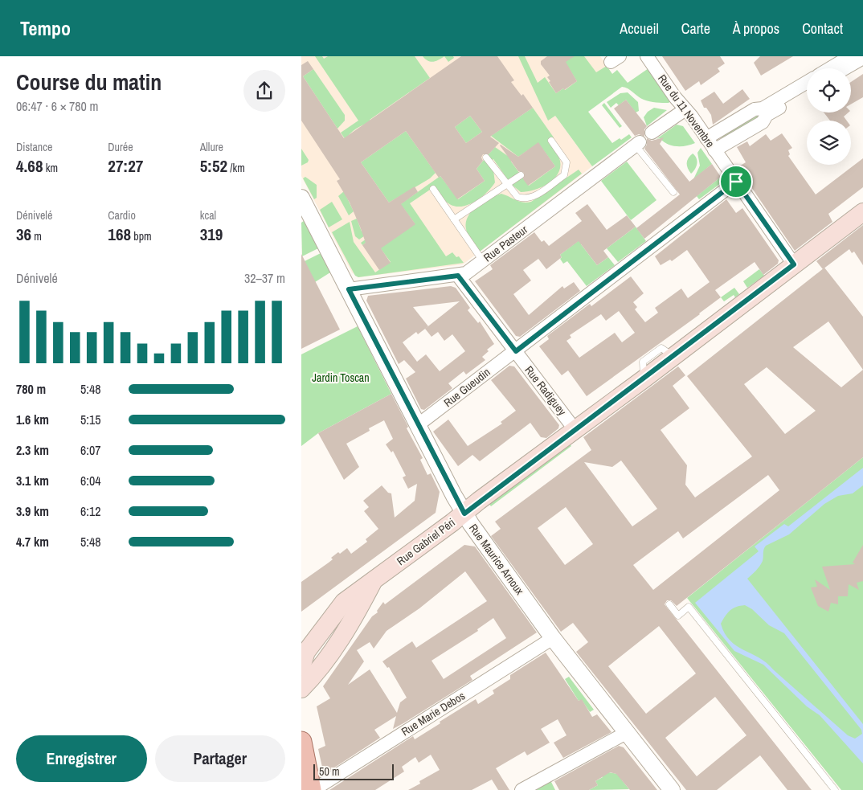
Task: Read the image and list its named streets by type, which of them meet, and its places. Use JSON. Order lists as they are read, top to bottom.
{
  "streets": {
    "main road": ["Rue Gabriel Péri"],
    "street": [
      "Rue du 11 Novembre",
      "Rue Pasteur",
      "Rue Gueudin",
      "Rue Radiguey",
      "Rue Maurice Arnoux",
      "Rue Marie Debos"
    ]
  },
  "crossings": [
    ["Rue du 11 Novembre", "Rue Gueudin"],
    ["Rue du 11 Novembre", "Rue Gabriel Péri"],
    ["Rue Pasteur", "Rue Radiguey"],
    ["Rue Pasteur", "Rue Maurice Arnoux"],
    ["Rue Gueudin", "Rue Radiguey"],
    ["Rue Gueudin", "Rue Maurice Arnoux"],
    ["Rue Radiguey", "Rue Gabriel Péri"],
    ["Rue Gabriel Péri", "Rue Maurice Arnoux"],
    ["Rue Maurice Arnoux", "Rue Marie Debos"]
  ],
  "parks": ["Jardin Toscan"],
  "scale_bar": "50 m",
  "page": {
    "header": "Tempo",
    "nav": [
      "Accueil",
      "Carte",
      "À propos",
      "Contact"
    ],
    "heading": ["Course du matin", "06:47 · 6 × 780 m"],
    "stats": [
      ["Distance", "4.68 km"],
      ["Durée", "27:27"],
      ["Allure", "5:52 /km"],
      ["Dénivelé", "36 m"],
      ["Cardio", "168 bpm"],
      ["kcal", "319"]
    ],
    "chart": ["Dénivelé", "32–37 m"],
    "list": [
      {
        "name": "780 m",
        "note": "5:48"
      },
      {
        "name": "1.6 km",
        "note": "5:15"
      },
      {
        "name": "2.3 km",
        "note": "6:07"
      },
      {
        "name": "3.1 km",
        "note": "6:04"
      },
      {
        "name": "3.9 km",
        "note": "6:12"
      },
      {
        "name": "4.7 km",
        "note": "5:48"
      }
    ],
    "buttons": ["Enregistrer", "Partager"],
    "scale": "50 m"
  }
}
